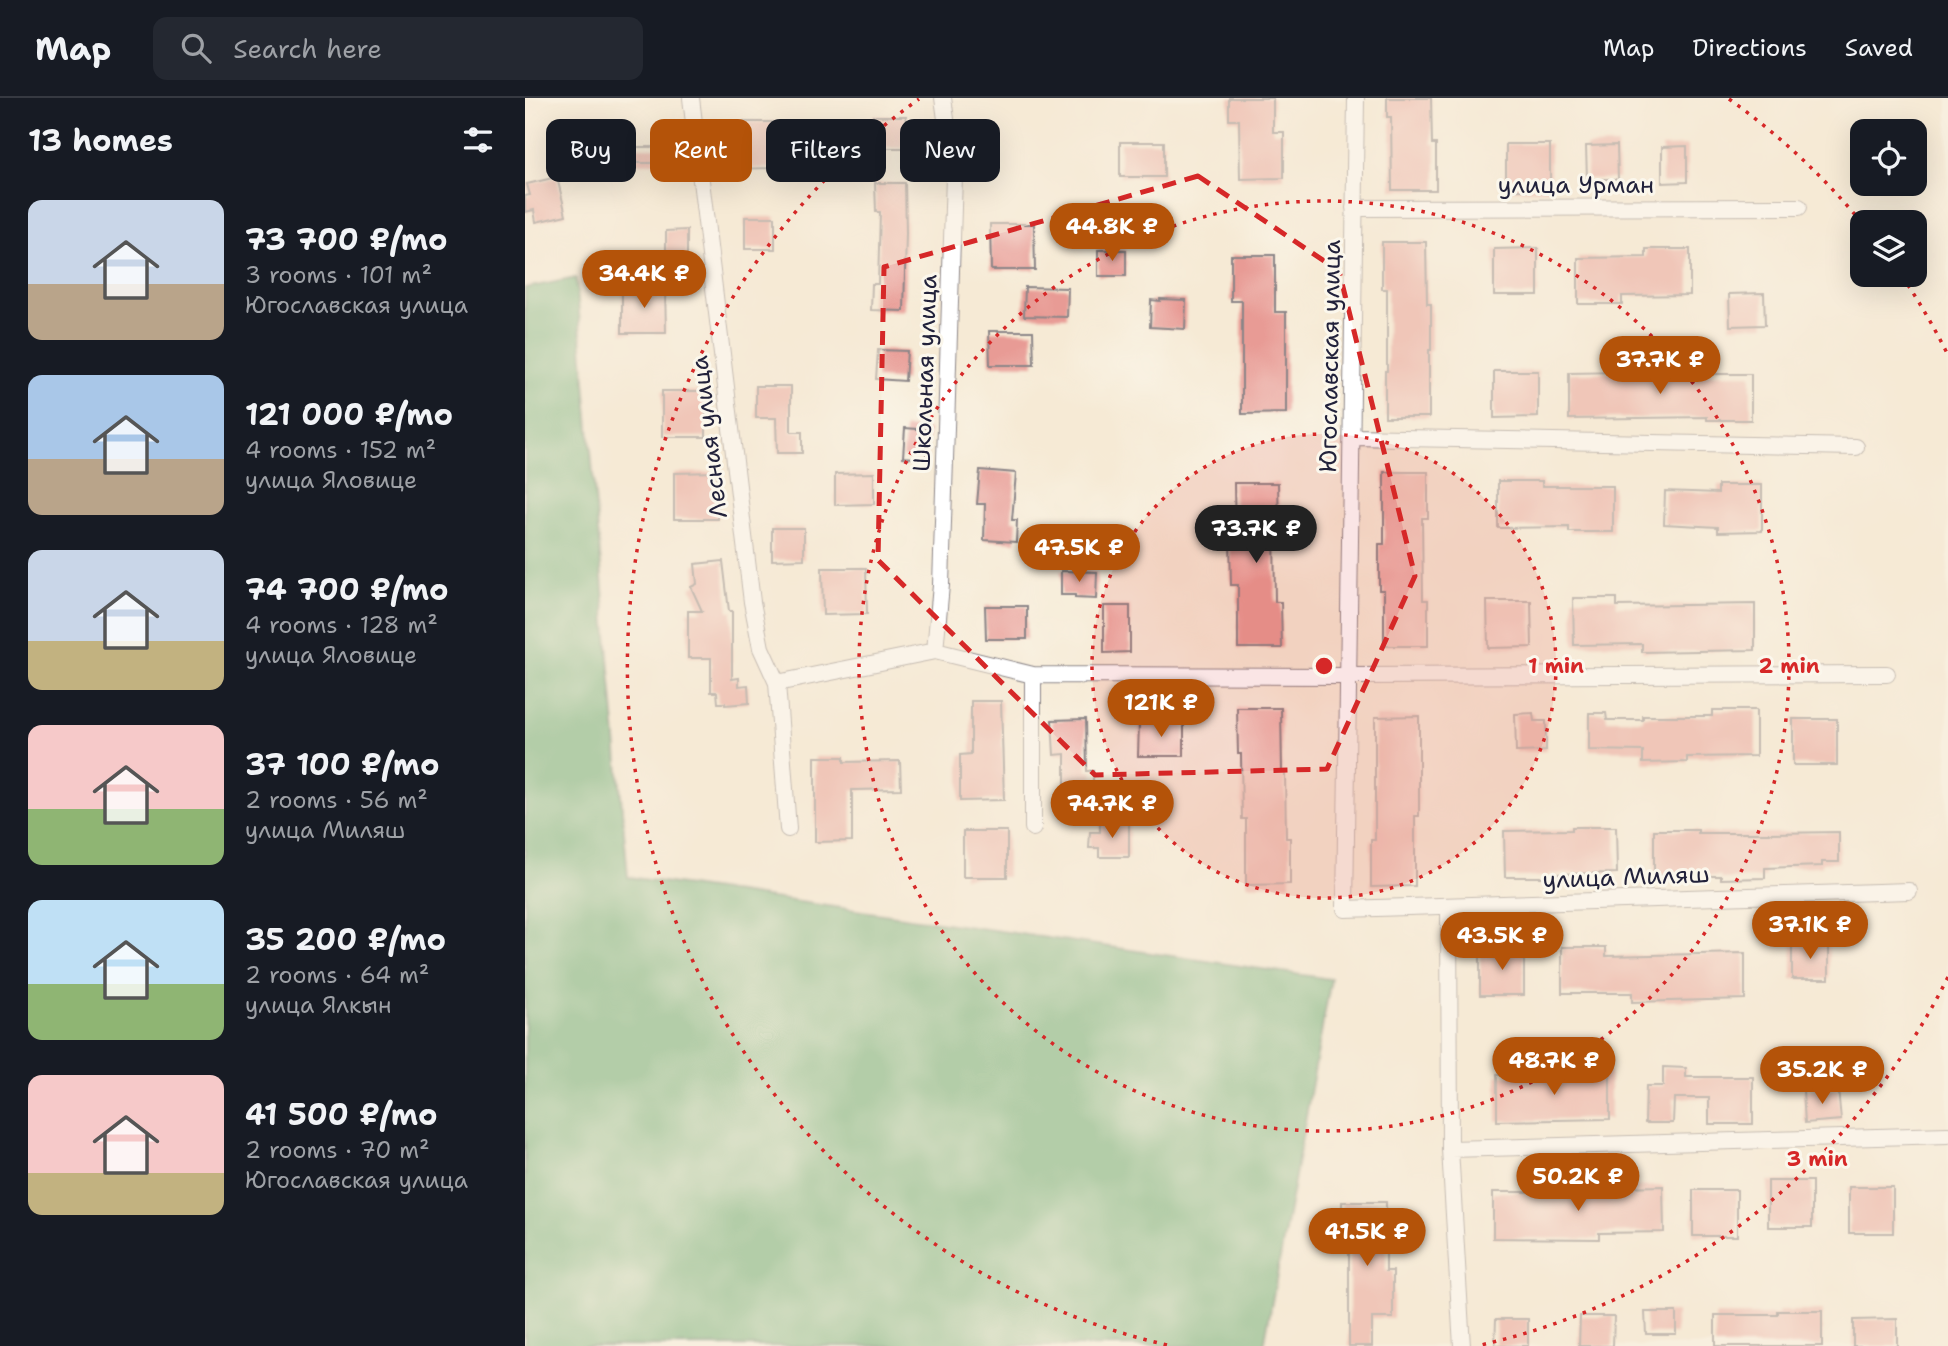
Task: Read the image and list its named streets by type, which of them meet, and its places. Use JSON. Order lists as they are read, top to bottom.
{
  "streets": {
    "street": [
      "улица Урман",
      "Югославская улица",
      "Школьная улица",
      "Лесная улица",
      "улица Миляш"
    ]
  },
  "crossings": [
    ["улица Урман", "Югославская улица"],
    ["Югославская улица", "улица Миляш"]
  ],
  "page": {
    "header": "Map",
    "search": "Search here",
    "nav": ["Map", "Directions", "Saved"],
    "heading": "13 homes",
    "chip": [
      "Buy",
      "Rent",
      "Filters",
      "New"
    ],
    "list": [
      {
        "name": "73 700 ₽/mo",
        "note": "3 rooms · 101 m² · Югославская улица"
      },
      {
        "name": "121 000 ₽/mo",
        "note": "4 rooms · 152 m² · улица Яловице"
      },
      {
        "name": "74 700 ₽/mo",
        "note": "4 rooms · 128 m² · улица Яловице"
      },
      {
        "name": "37 100 ₽/mo",
        "note": "2 rooms · 56 m² · улица Миляш"
      },
      {
        "name": "35 200 ₽/mo",
        "note": "2 rooms · 64 m² · улица Ялкын"
      },
      {
        "name": "41 500 ₽/mo",
        "note": "2 rooms · 70 m² · Югославская улица"
      }
    ],
    "price": [
      "44.8K ₽",
      "34.4K ₽",
      "37.7K ₽",
      "73.7K ₽",
      "47.5K ₽",
      "121K ₽",
      "74.7K ₽",
      "37.1K ₽",
      "43.5K ₽",
      "48.7K ₽",
      "35.2K ₽",
      "50.2K ₽",
      "41.5K ₽"
    ]
  },
  "rings": ["1 min", "2 min", "3 min"]
}
